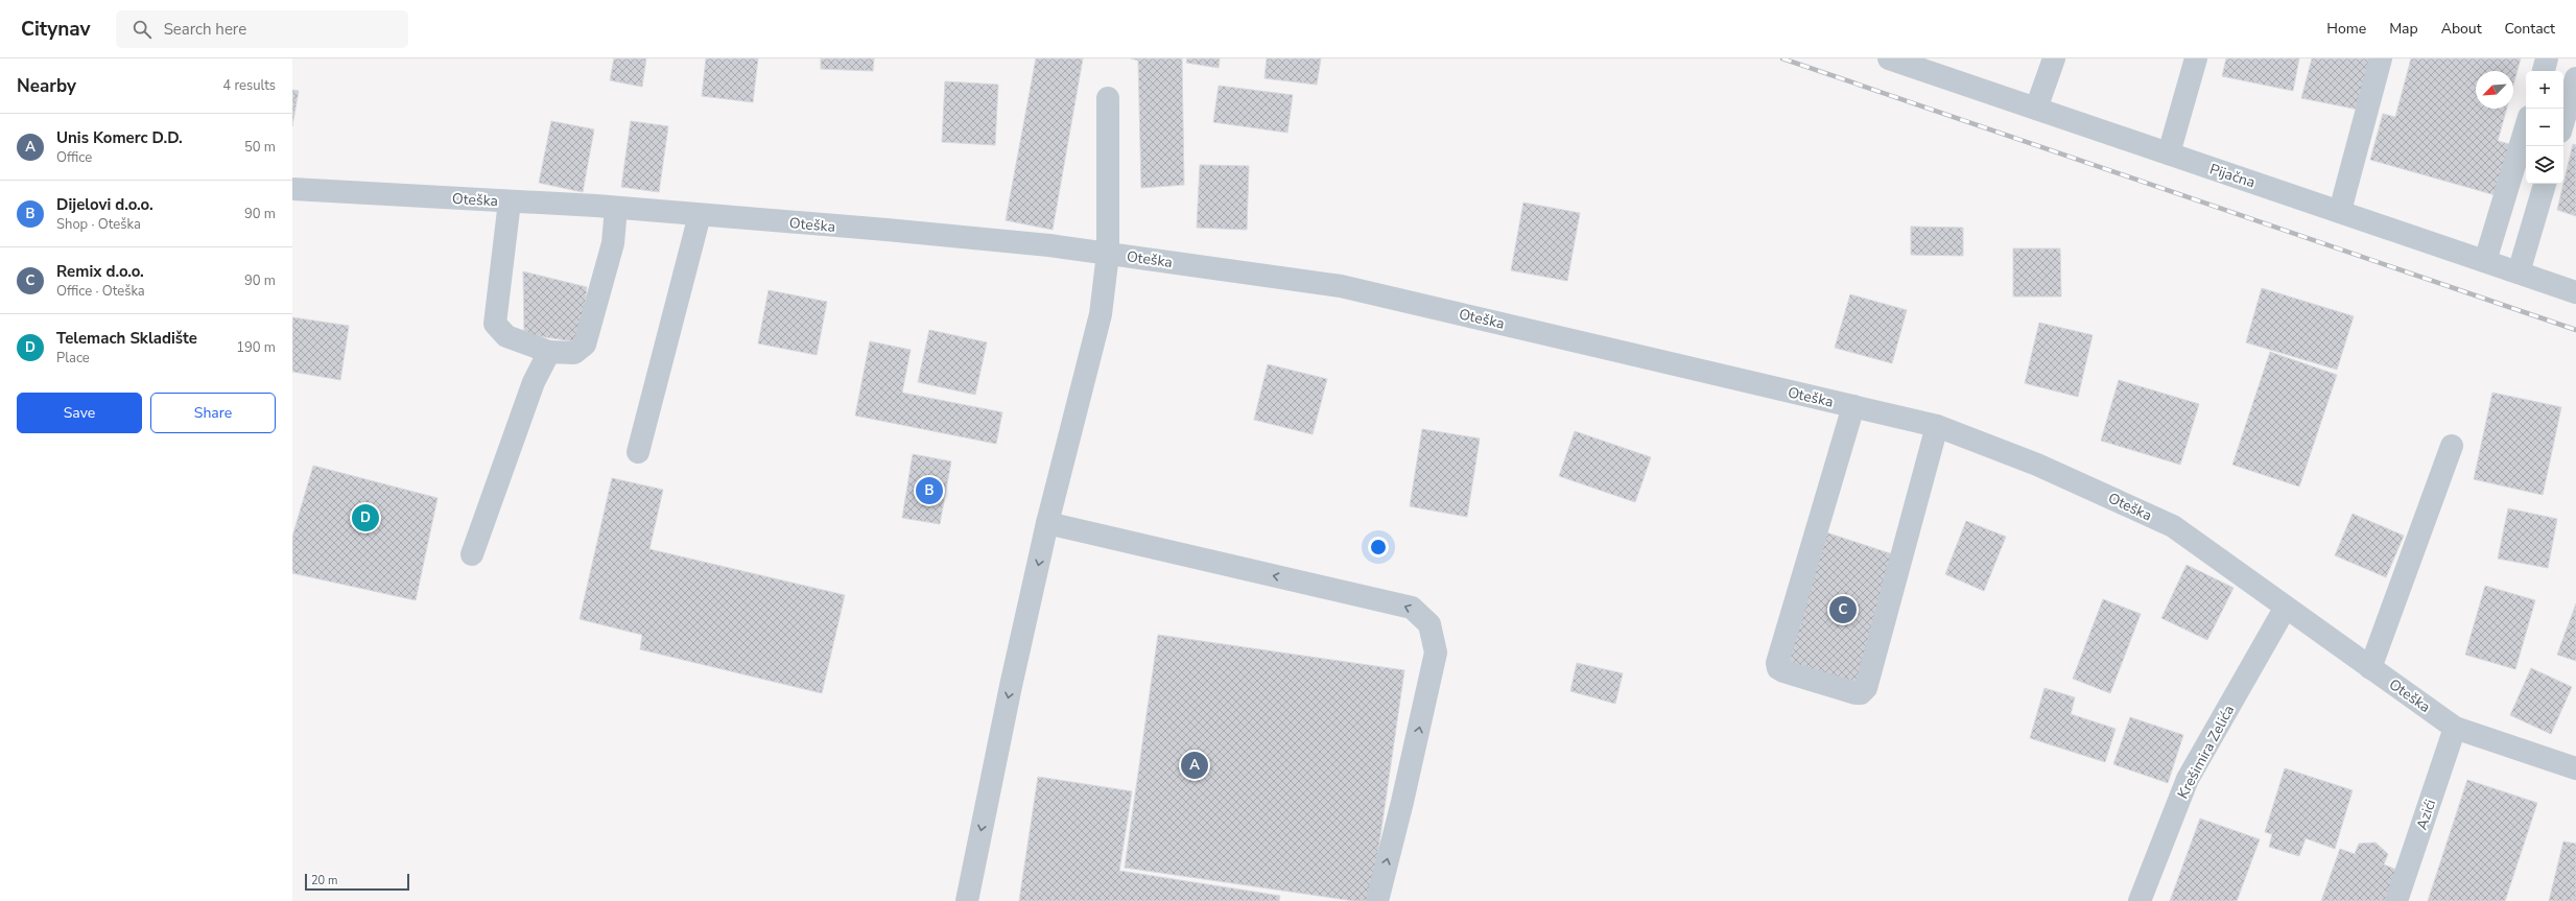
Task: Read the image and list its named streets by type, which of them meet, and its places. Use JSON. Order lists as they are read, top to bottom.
{
  "streets": {
    "street": [
      "Pijačna",
      "Oteška",
      "Krešimira Zelića",
      "Azići"
    ]
  },
  "crossings": [
    ["Oteška", "Krešimira Zelića"],
    ["Oteška", "Azići"]
  ],
  "scale_bar": "20 m",
  "north": "bottom left",
  "page": {
    "header": "Citynav",
    "search": "Search here",
    "nav": [
      "Home",
      "Map",
      "About",
      "Contact"
    ],
    "heading": ["Nearby", "4 results"],
    "map_buttons": ["+", "−"],
    "list": [
      {
        "mark": "A",
        "name": "Unis Komerc D.D.",
        "note": "Office",
        "value": "50 m"
      },
      {
        "mark": "B",
        "name": "Dijelovi d.o.o.",
        "note": "Shop · Oteška",
        "value": "90 m"
      },
      {
        "mark": "C",
        "name": "Remix d.o.o.",
        "note": "Office · Oteška",
        "value": "90 m"
      },
      {
        "mark": "D",
        "name": "Telemach Skladište",
        "note": "Place",
        "value": "190 m"
      }
    ],
    "buttons": ["Save", "Share"],
    "pins": [
      "B",
      "D",
      "C",
      "A"
    ],
    "scale": "20 m"
  }
}
